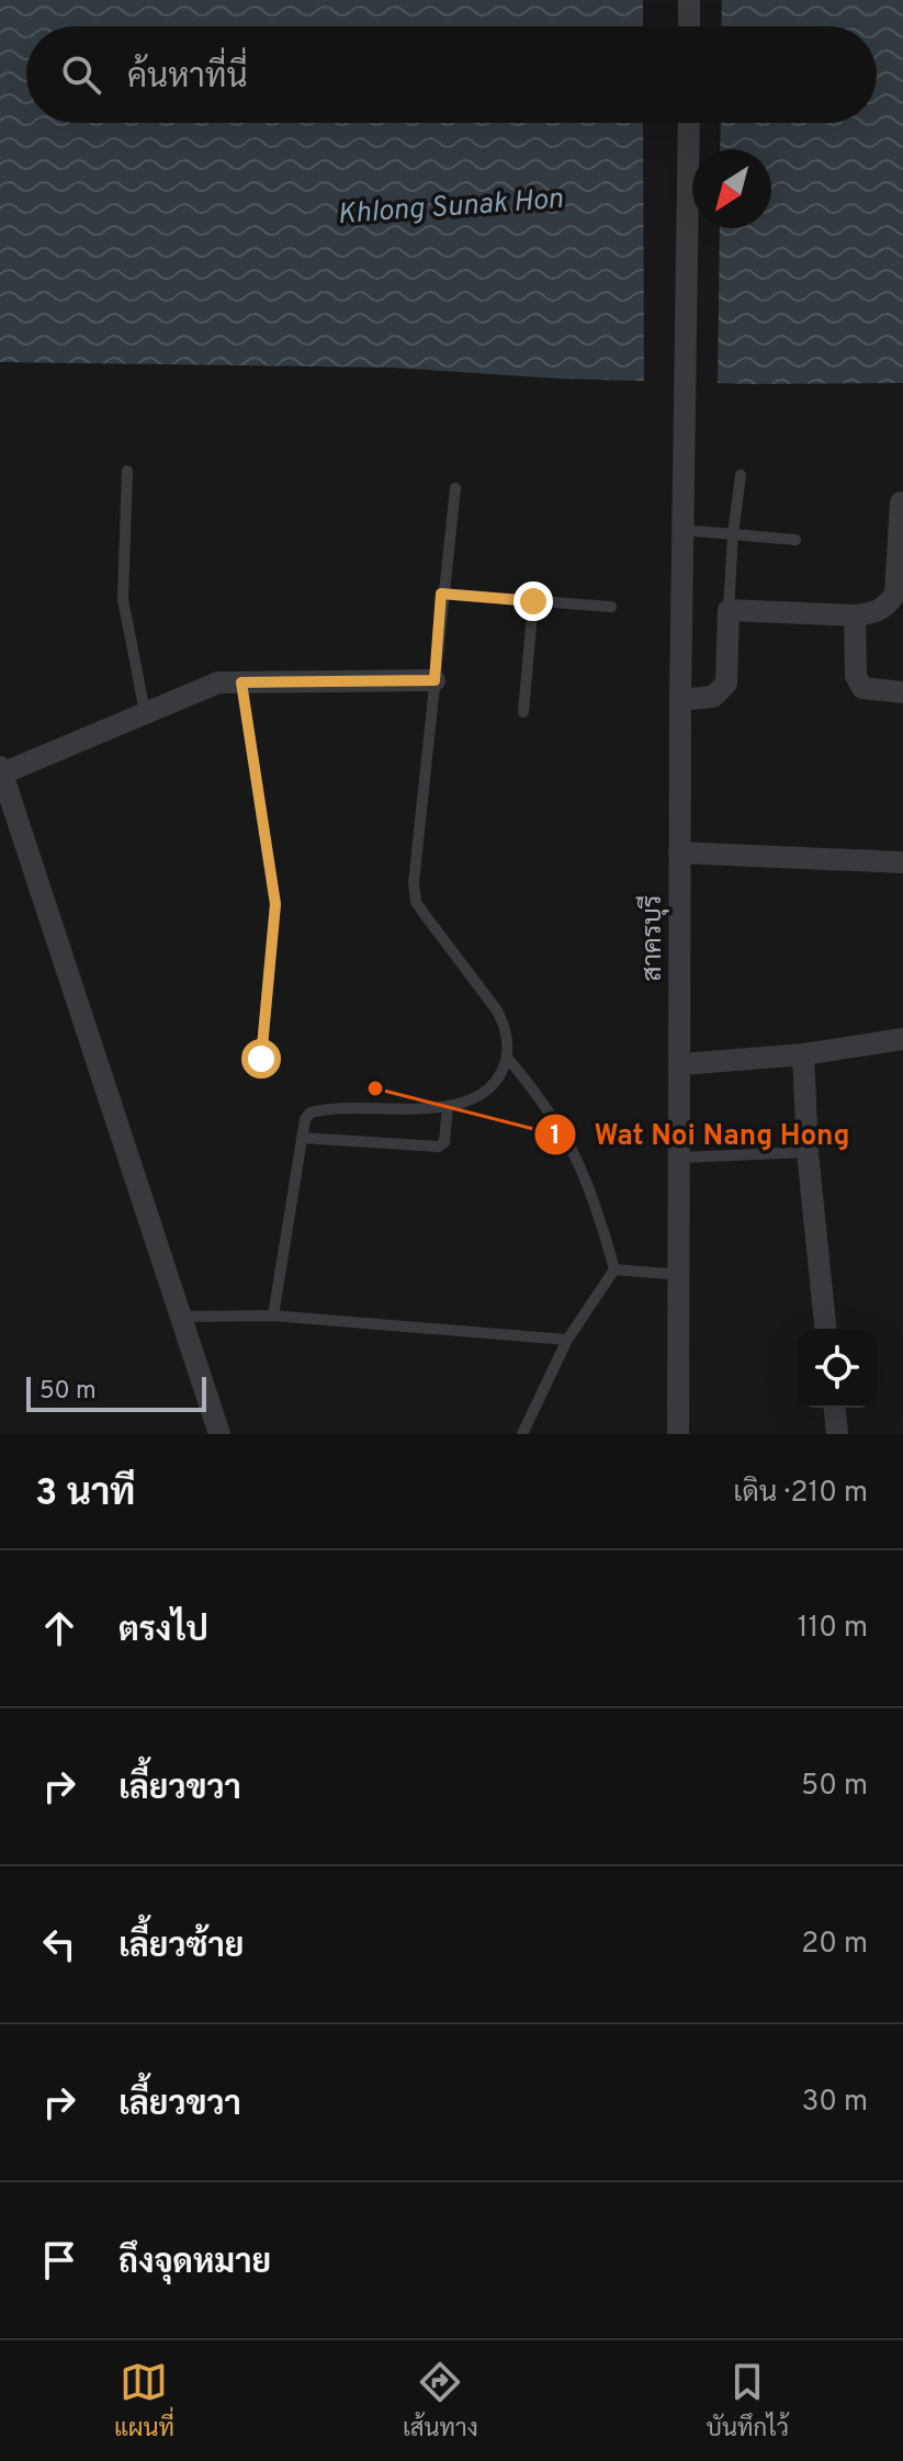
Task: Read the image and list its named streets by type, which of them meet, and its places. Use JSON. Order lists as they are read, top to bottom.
{
  "streets": {
    "street": ["สาครบุรี"]
  },
  "water": ["Khlong Sunak Hon"],
  "places": ["Wat Noi Nang Hong"],
  "scale_bar": "50 m",
  "north": "bottom left",
  "page": {
    "search": "ค้นหาที่นี่",
    "scale": "50 m",
    "heading": ["3 นาที", "เดิน · 210 m"],
    "list": [
      ["ตรงไป", "110 m"],
      ["เลี้ยวขวา", "50 m"],
      ["เลี้ยวซ้าย", "20 m"],
      ["เลี้ยวขวา", "30 m"],
      "ถึงจุดหมาย"
    ],
    "nav": ["แผนที่", "เส้นทาง", "บันทึกไว้"]
  }
}
